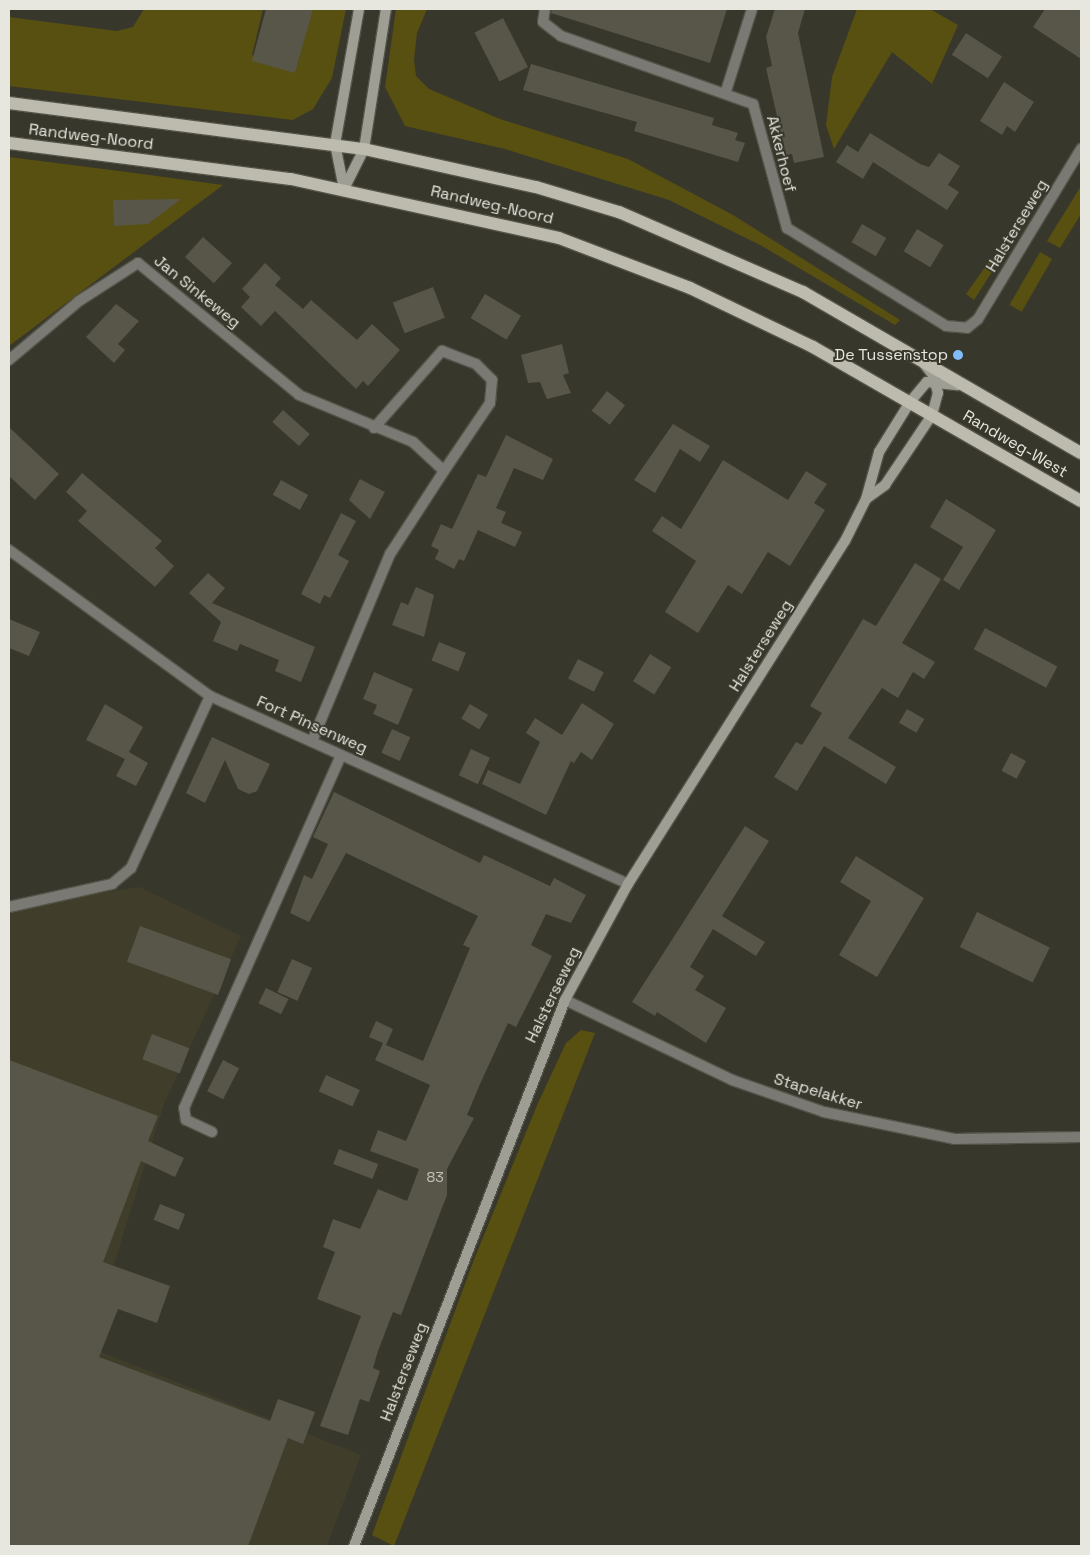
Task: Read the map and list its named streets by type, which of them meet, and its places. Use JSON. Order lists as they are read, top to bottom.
{
  "streets": {
    "main road": ["Randweg-Noord", "Halsterseweg", "Randweg-West"],
    "street": [
      "Akkerhoef",
      "Jan Sinkeweg",
      "Fort Pinsenweg",
      "Stapelakker"
    ]
  },
  "crossings": [
    ["Randweg-Noord", "Halsterseweg"],
    ["Randweg-Noord", "Randweg-West"],
    ["Akkerhoef", "Halsterseweg"],
    ["Halsterseweg", "Randweg-West"],
    ["Halsterseweg", "Fort Pinsenweg"],
    ["Halsterseweg", "Stapelakker"]
  ],
  "places": ["De Tussenstop"],
  "house_numbers": ["83"]
}
